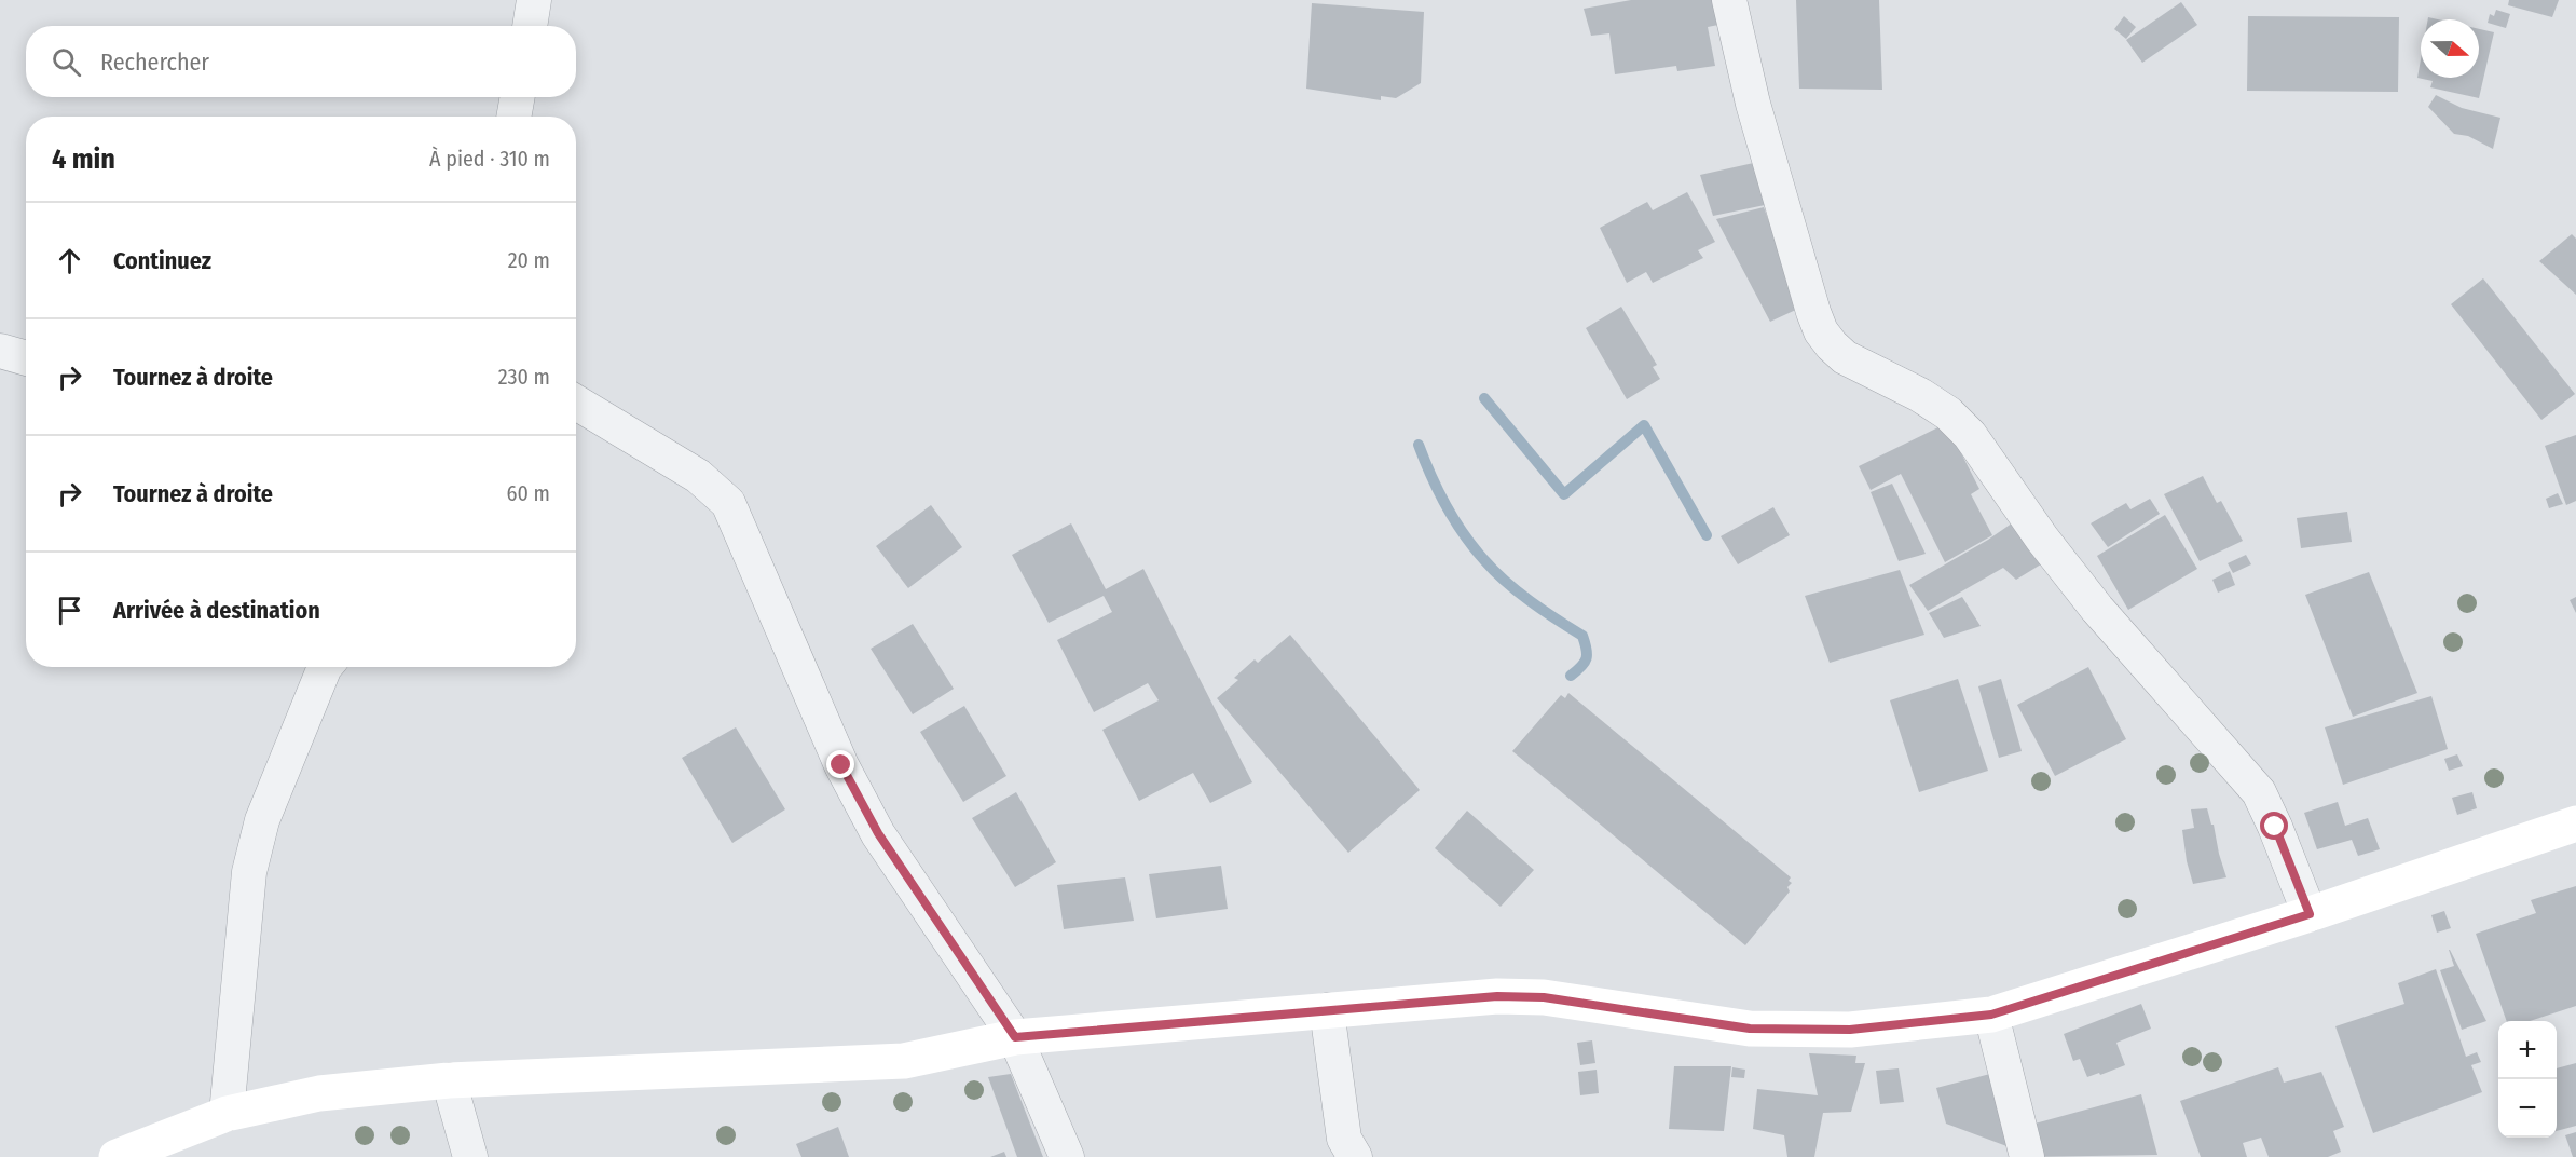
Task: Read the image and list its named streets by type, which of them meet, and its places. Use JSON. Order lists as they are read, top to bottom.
{
  "north": "right",
  "page": {
    "search": "Rechercher",
    "heading": ["4 min", "À pied · 310 m"],
    "list": [
      ["Continuez", "20 m"],
      ["Tournez à droite", "230 m"],
      ["Tournez à droite", "60 m"],
      "Arrivée à destination"
    ],
    "map_buttons": ["+", "−"]
  }
}
